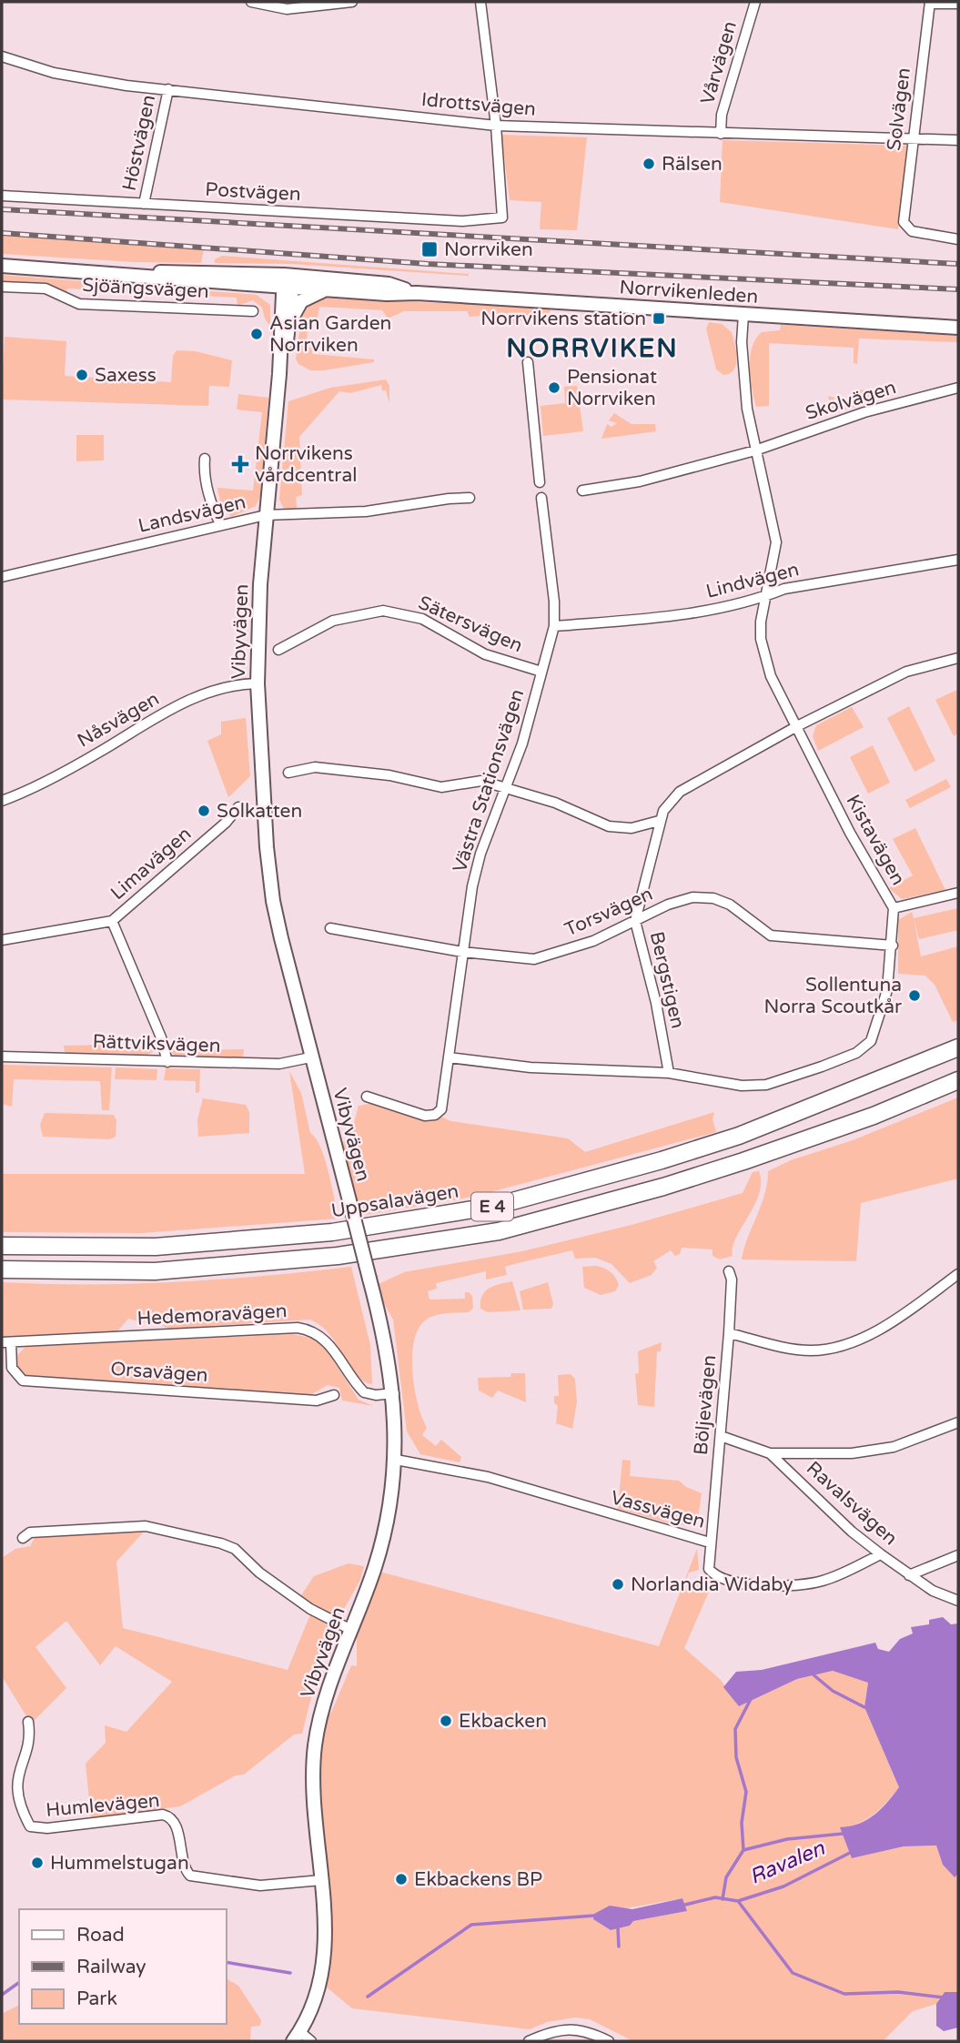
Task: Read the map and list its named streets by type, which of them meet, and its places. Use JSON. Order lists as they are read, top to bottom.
{
  "streets": {
    "highway": ["Uppsalavägen", "E 4"],
    "street": [
      "Vårvägen",
      "Idrottsvägen",
      "Solvägen",
      "Höstvägen",
      "Postvägen",
      "Sjöängsvägen",
      "Norrvikenleden",
      "Skolvägen",
      "Landsvägen",
      "Lindvägen",
      "Sätersvägen",
      "Vibyvägen",
      "Nåsvägen",
      "Västra Stationsvägen",
      "Kistavägen",
      "Limavägen",
      "Torsvägen",
      "Bergstigen",
      "Rättviksvägen",
      "Hedemoravägen",
      "Orsavägen",
      "Böljevägen",
      "Ravalsvägen",
      "Vassvägen",
      "Humlevägen"
    ]
  },
  "crossings": [
    ["Vårvägen", "Idrottsvägen"],
    ["Idrottsvägen", "Solvägen"],
    ["Idrottsvägen", "Höstvägen"],
    ["Idrottsvägen", "Postvägen"],
    ["Höstvägen", "Postvägen"],
    ["Norrvikenleden", "Vibyvägen"],
    ["Norrvikenleden", "Kistavägen"],
    ["Skolvägen", "Kistavägen"],
    ["Landsvägen", "Vibyvägen"],
    ["Lindvägen", "Västra Stationsvägen"],
    ["Lindvägen", "Kistavägen"],
    ["Sätersvägen", "Västra Stationsvägen"],
    ["Vibyvägen", "Nåsvägen"],
    ["Vibyvägen", "Rättviksvägen"],
    ["Vibyvägen", "Hedemoravägen"],
    ["Vibyvägen", "Vassvägen"],
    ["Vibyvägen", "Humlevägen"],
    ["Västra Stationsvägen", "Kistavägen"],
    ["Västra Stationsvägen", "Torsvägen"],
    ["Kistavägen", "Torsvägen"],
    ["Kistavägen", "Bergstigen"],
    ["Torsvägen", "Bergstigen"],
    ["Hedemoravägen", "Orsavägen"],
    ["Böljevägen", "Ravalsvägen"],
    ["Böljevägen", "Vassvägen"],
    ["Ravalsvägen", "Vassvägen"]
  ],
  "districts": ["NORRVIKEN"],
  "water": ["Ravalen"],
  "places": {
    "other": [
      "Rälsen",
      "Asian Garden Norrviken",
      "Saxess",
      "Pensionat Norrviken",
      "Solkatten",
      "Sollentuna Norra Scoutkår",
      "Norlandia Widaby",
      "Ekbacken",
      "Hummelstugan",
      "Ekbackens BP"
    ],
    "transit": ["Norrviken", "Norrvikens station"],
    "health": ["Norrvikens vårdcentral"]
  },
  "legend": ["Road", "Railway", "Park"]
}
